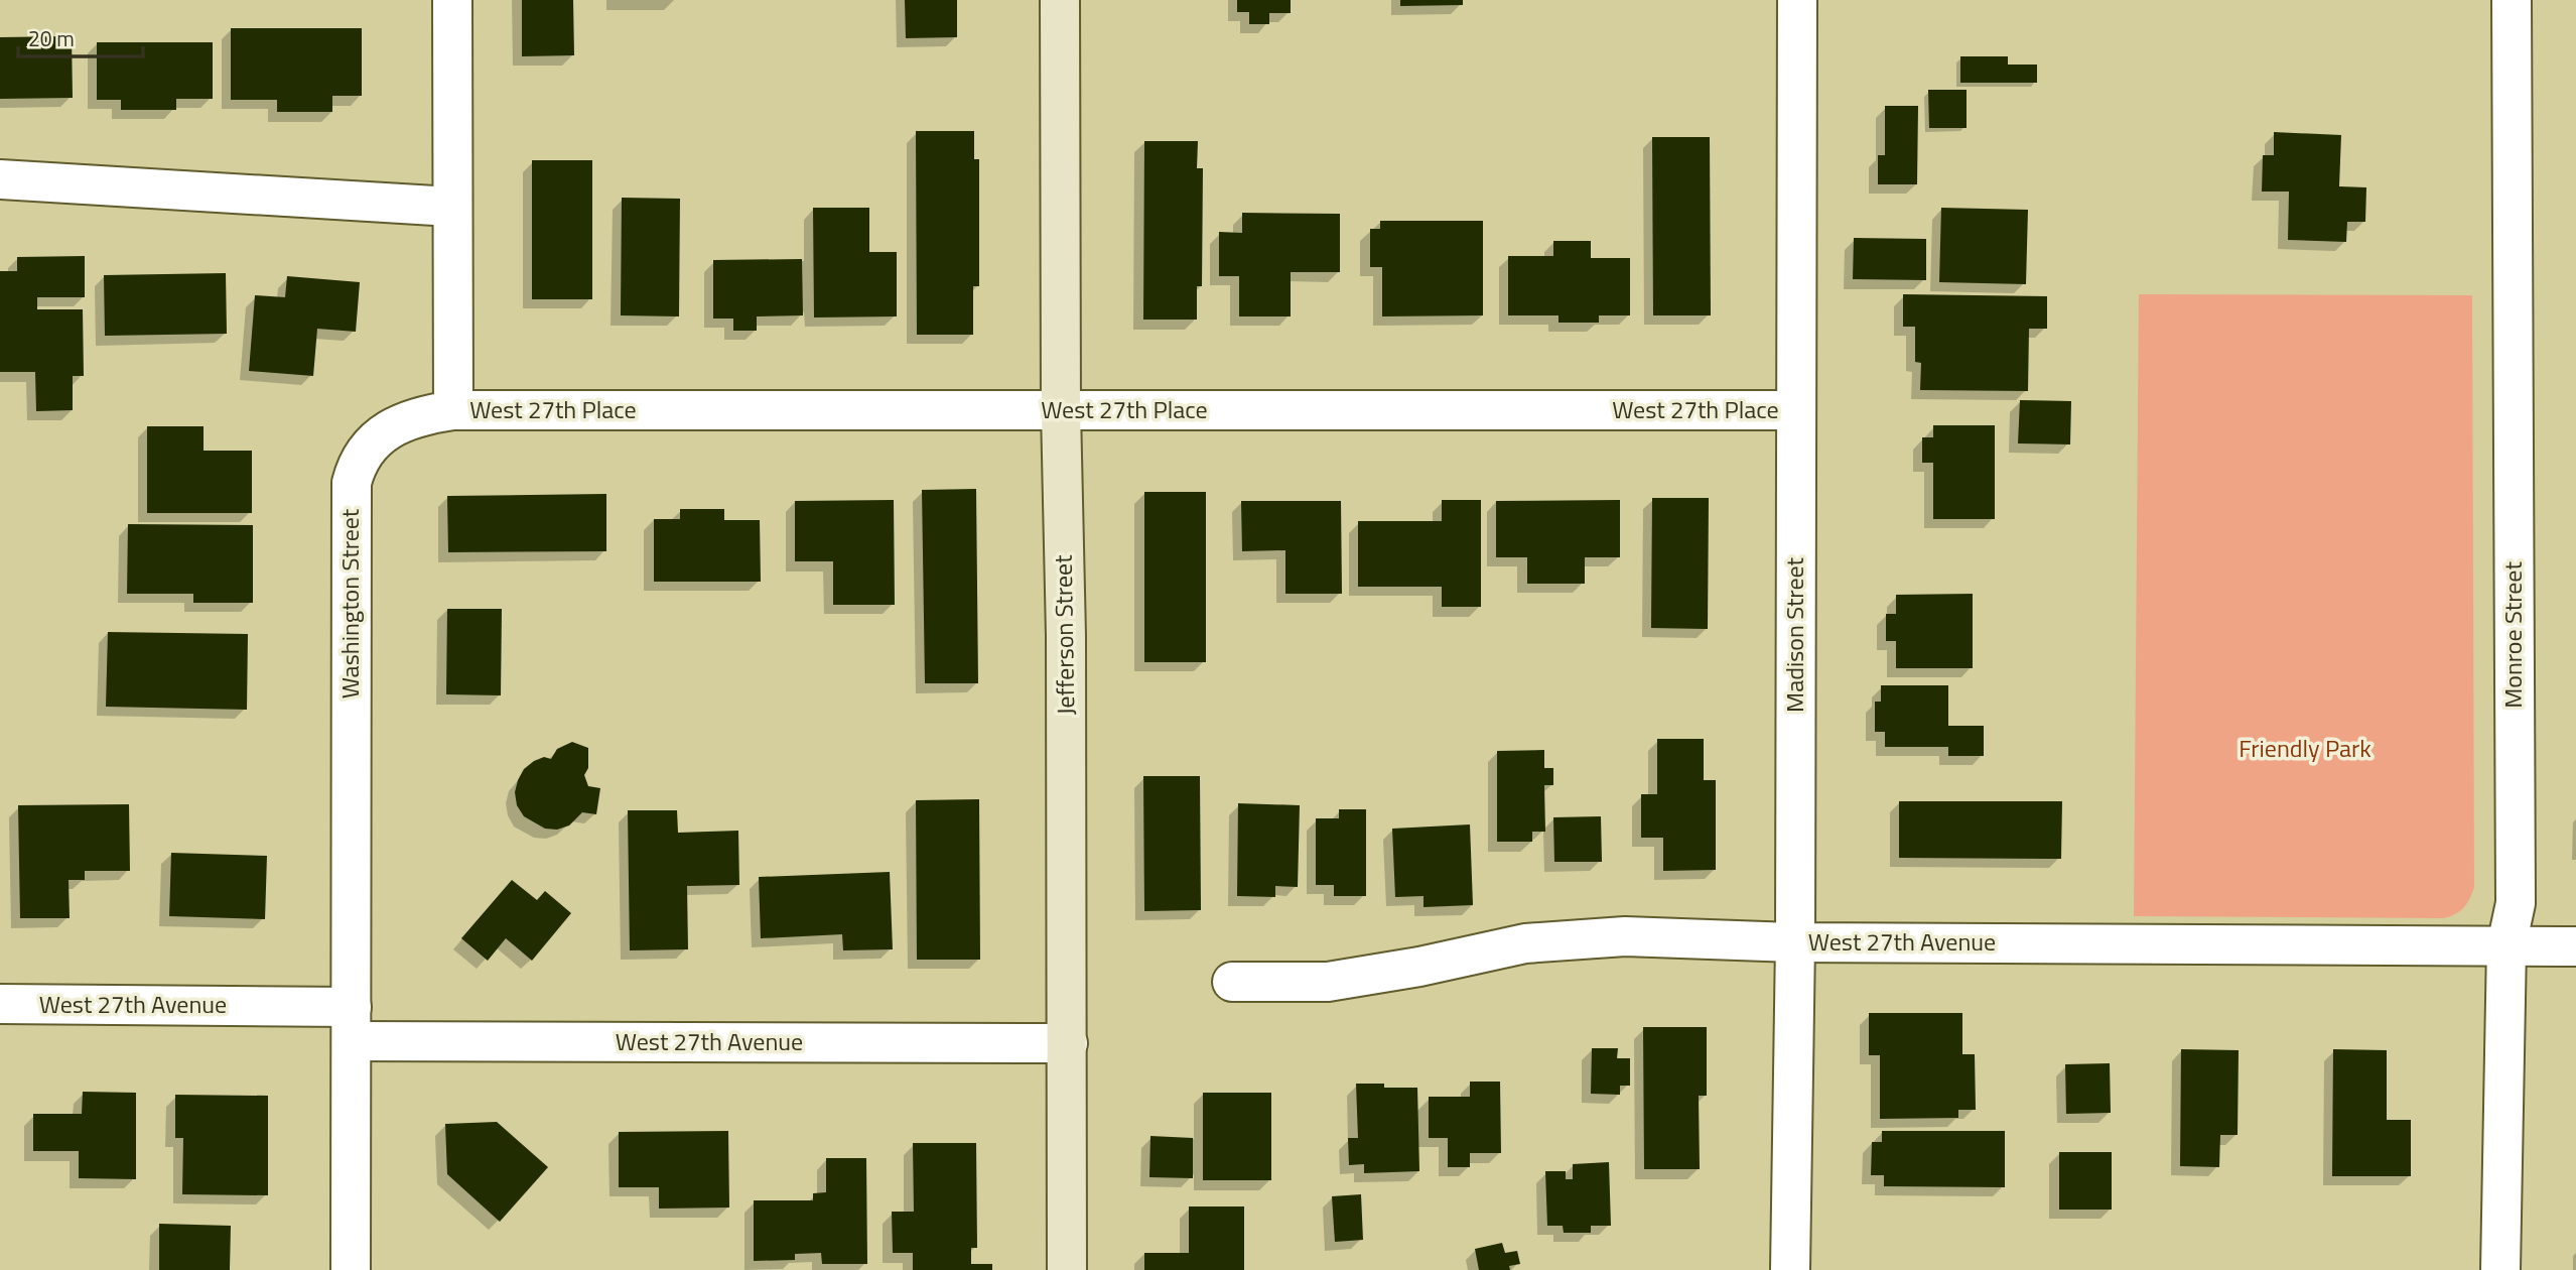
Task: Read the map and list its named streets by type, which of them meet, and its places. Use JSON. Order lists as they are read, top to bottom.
{
  "streets": {
    "street": [
      "West 27th Place",
      "Washington Street",
      "Jefferson Street",
      "Madison Street",
      "Monroe Street",
      "West 27th Avenue"
    ]
  },
  "crossings": [
    ["West 27th Place", "Washington Street"],
    ["West 27th Place", "Jefferson Street"],
    ["West 27th Place", "Madison Street"],
    ["Washington Street", "West 27th Avenue"],
    ["Jefferson Street", "West 27th Avenue"],
    ["Madison Street", "West 27th Avenue"],
    ["Monroe Street", "West 27th Avenue"]
  ],
  "parks": ["Friendly Park"],
  "scale_bar": "20 m"
}
